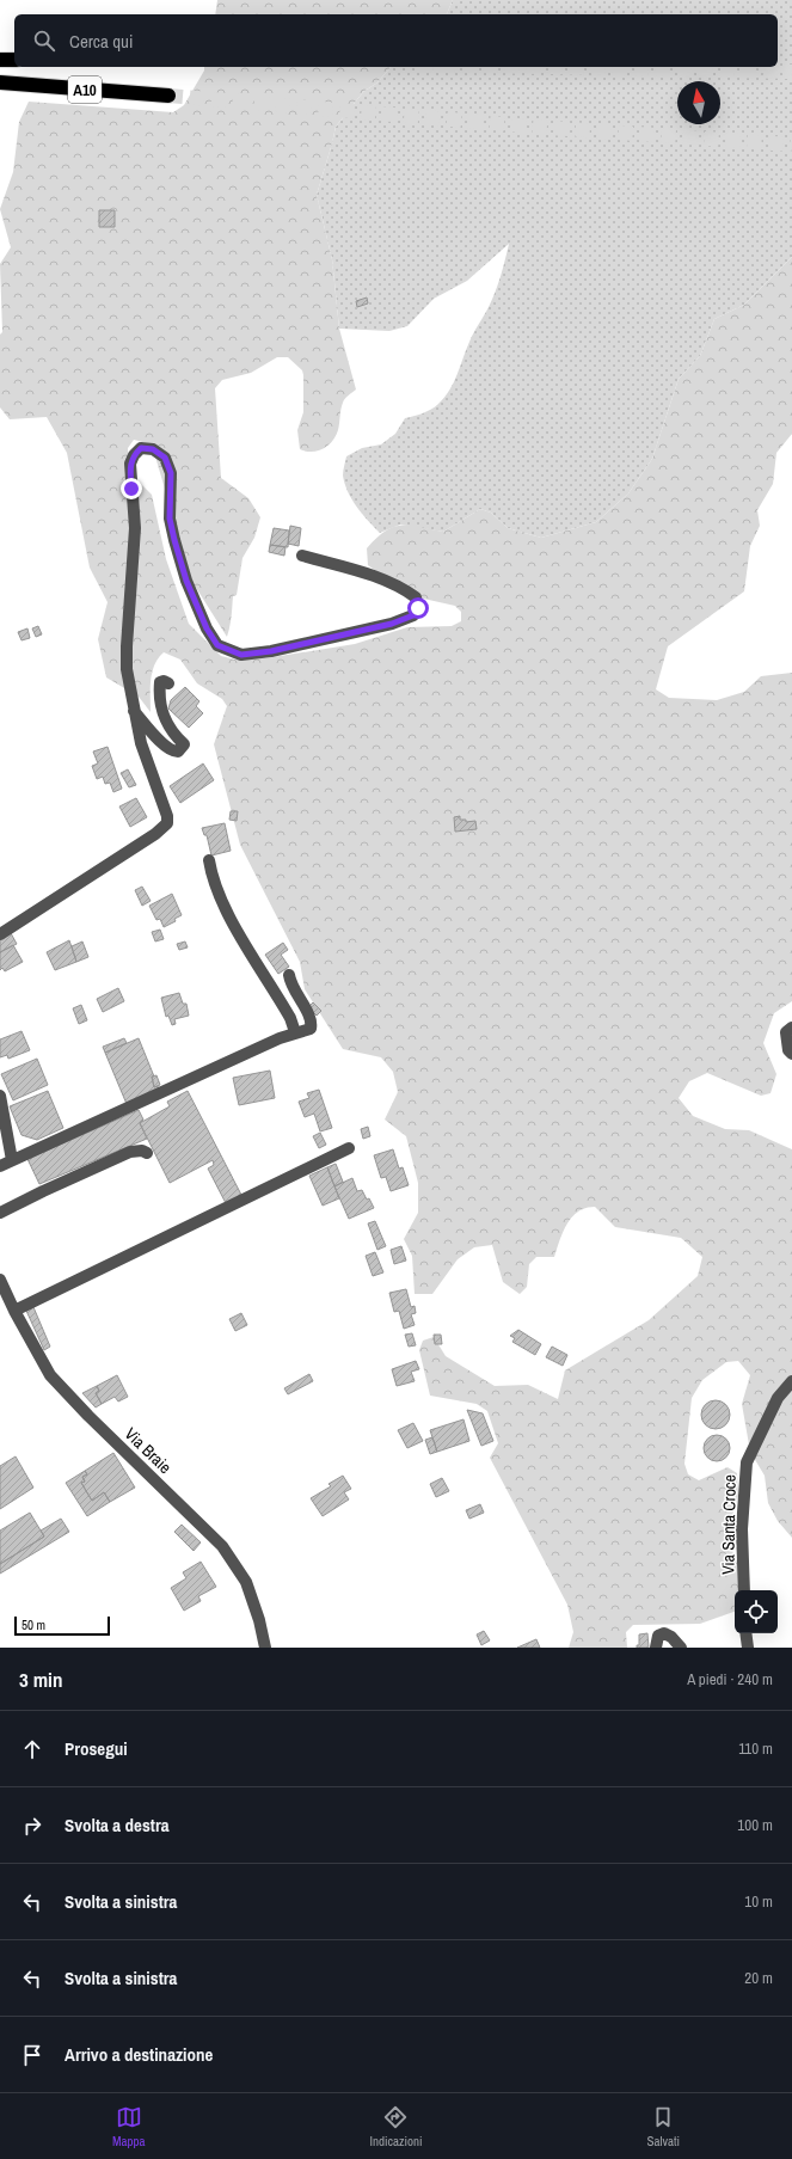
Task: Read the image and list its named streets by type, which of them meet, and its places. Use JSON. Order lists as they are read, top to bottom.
{
  "streets": {
    "highway": ["A10"],
    "street": ["Via Braie", "Via Santa Croce"]
  },
  "scale_bar": "50 m",
  "north": "top",
  "page": {
    "search": "Cerca qui",
    "scale": "50 m",
    "heading": ["3 min", "A piedi · 240 m"],
    "list": [
      ["Prosegui", "110 m"],
      ["Svolta a destra", "100 m"],
      ["Svolta a sinistra", "10 m"],
      ["Svolta a sinistra", "20 m"],
      "Arrivo a destinazione"
    ],
    "nav": ["Mappa", "Indicazioni", "Salvati"]
  }
}
